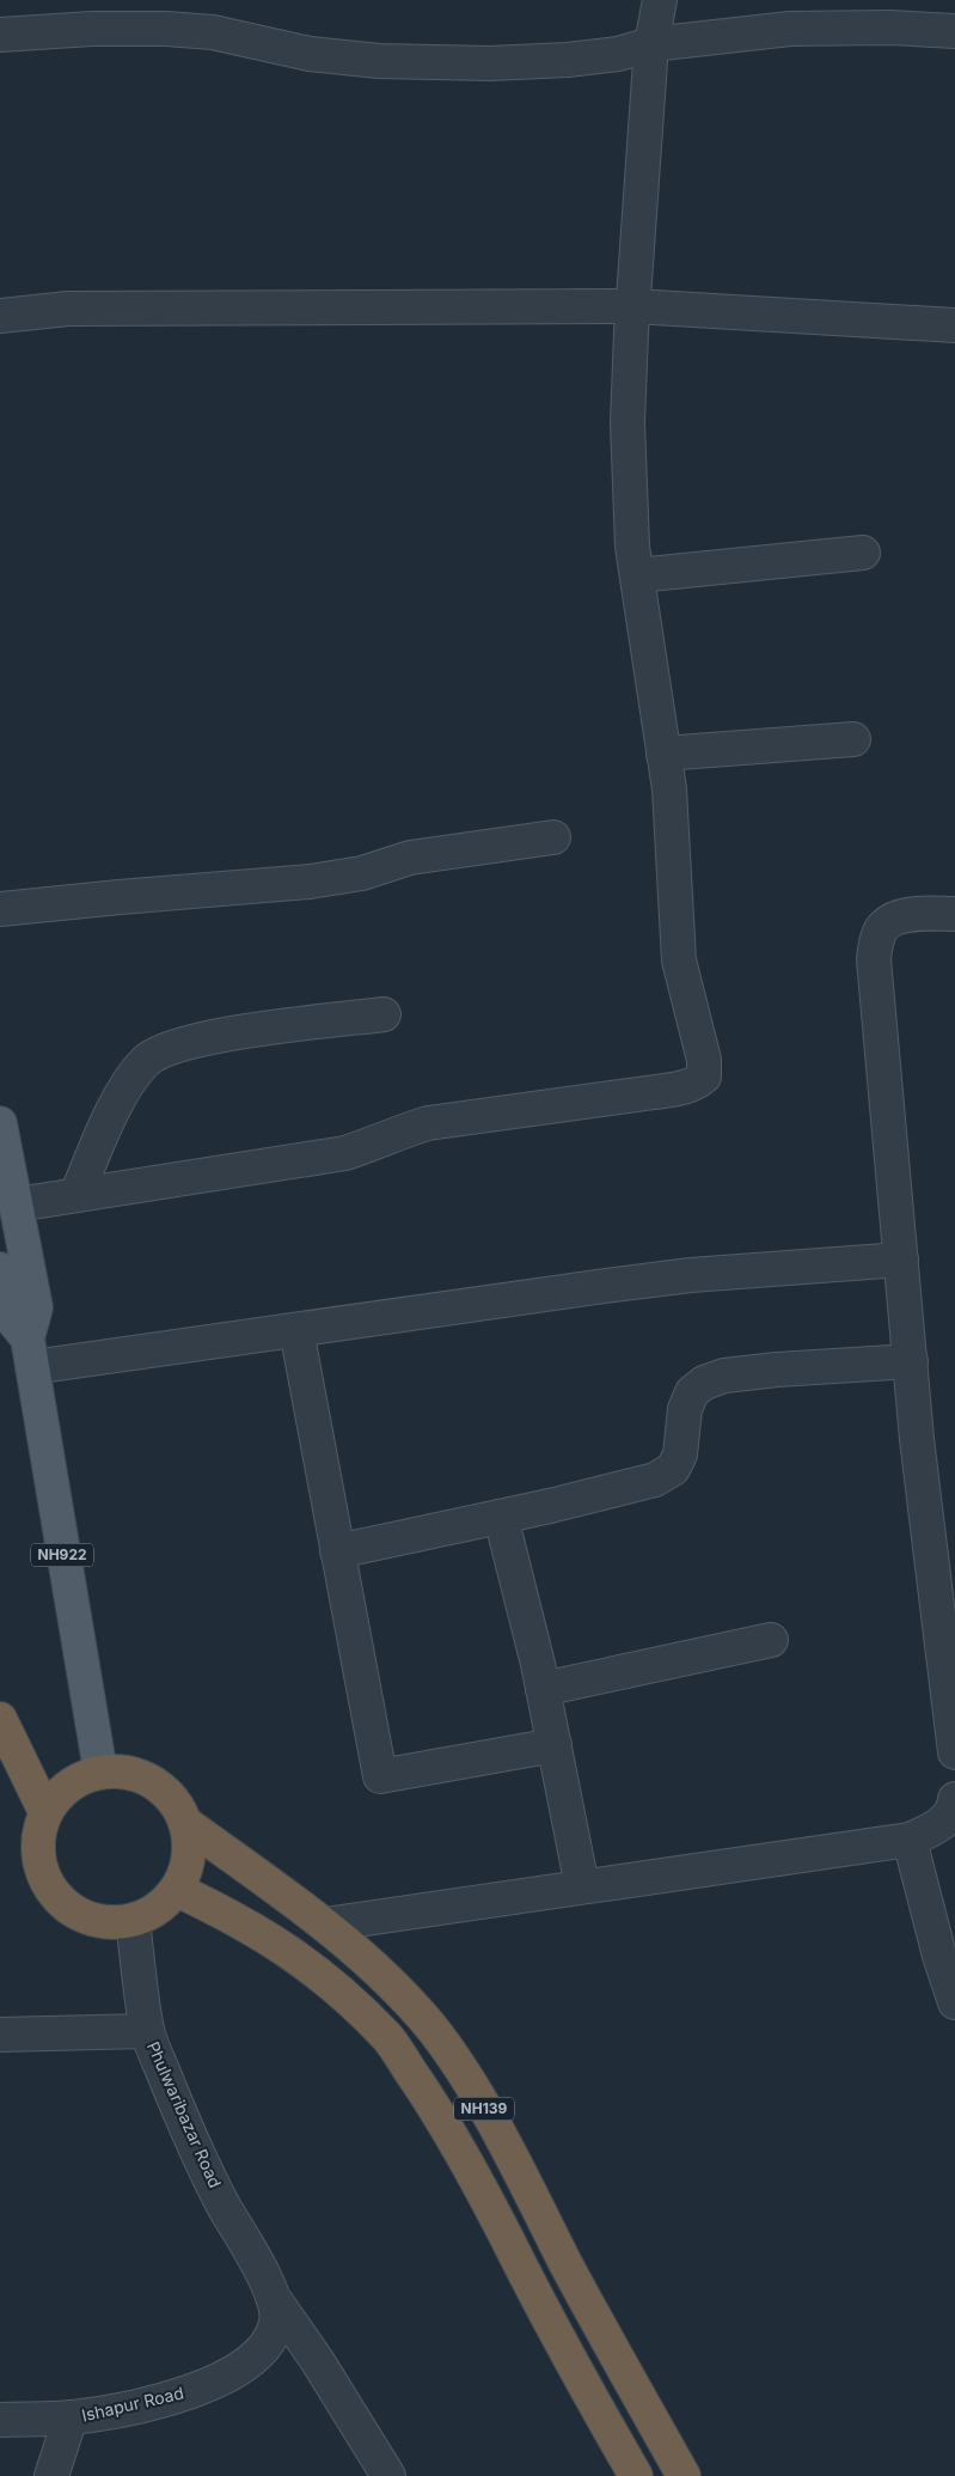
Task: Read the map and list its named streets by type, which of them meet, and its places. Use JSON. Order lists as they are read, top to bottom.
{
  "streets": {
    "highway": ["NH139"],
    "main road": ["NH922"],
    "street": ["Phulwaribazar Road", "Ishapur Road"]
  },
  "crossings": [
    ["NH922", "NH139"],
    ["NH922", "Phulwaribazar Road"],
    ["NH139", "Phulwaribazar Road"],
    ["Phulwaribazar Road", "Ishapur Road"]
  ]
}
